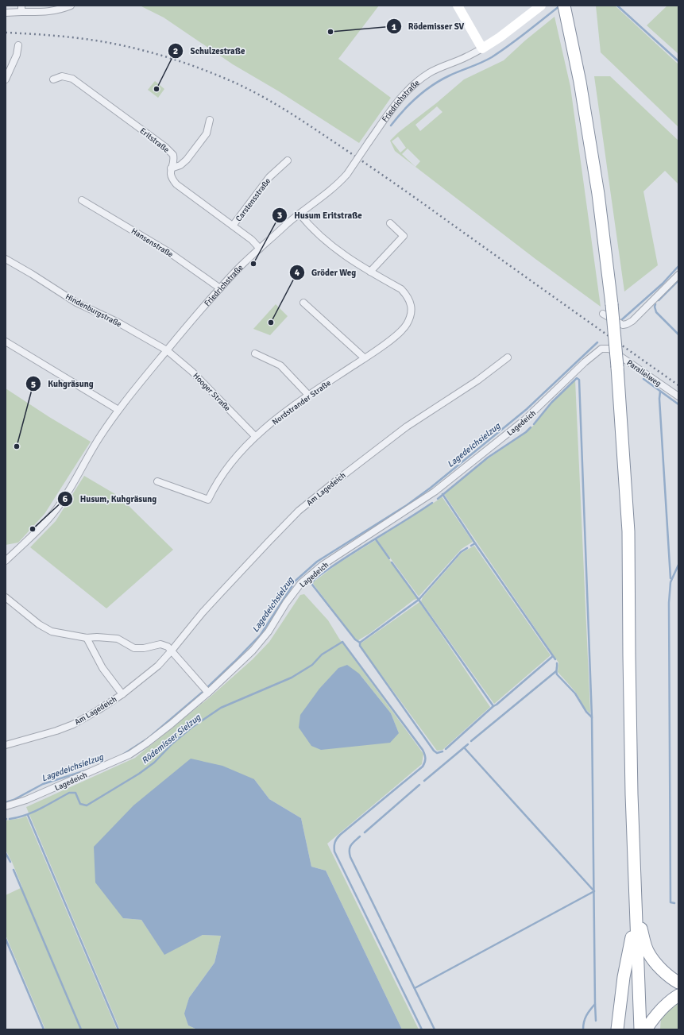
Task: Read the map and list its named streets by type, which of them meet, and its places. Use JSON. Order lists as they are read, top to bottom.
{
  "streets": {
    "street": [
      "Friedrichstraße",
      "Eritstraße",
      "Carstensstraße",
      "Hansenstraße",
      "Hindenburgstraße",
      "Parallelweg",
      "Hooger Straße",
      "Nordstrander Straße",
      "Lagedeich",
      "Am Lagedeich"
    ]
  },
  "crossings": [
    ["Friedrichstraße", "Eritstraße"],
    ["Friedrichstraße", "Hansenstraße"],
    ["Friedrichstraße", "Hindenburgstraße"],
    ["Friedrichstraße", "Hooger Straße"],
    ["Eritstraße", "Carstensstraße"],
    ["Hindenburgstraße", "Hooger Straße"],
    ["Parallelweg", "Lagedeich"],
    ["Hooger Straße", "Nordstrander Straße"]
  ],
  "water": ["Lagedeichsielzug", "Rödemisser Sielzug"],
  "places": [
    "Rödemisser SV",
    "Schulzestraße",
    "Husum Eritstraße",
    "Gröder Weg",
    "Kuhgräsung",
    "Husum, Kuhgräsung"
  ]
}
